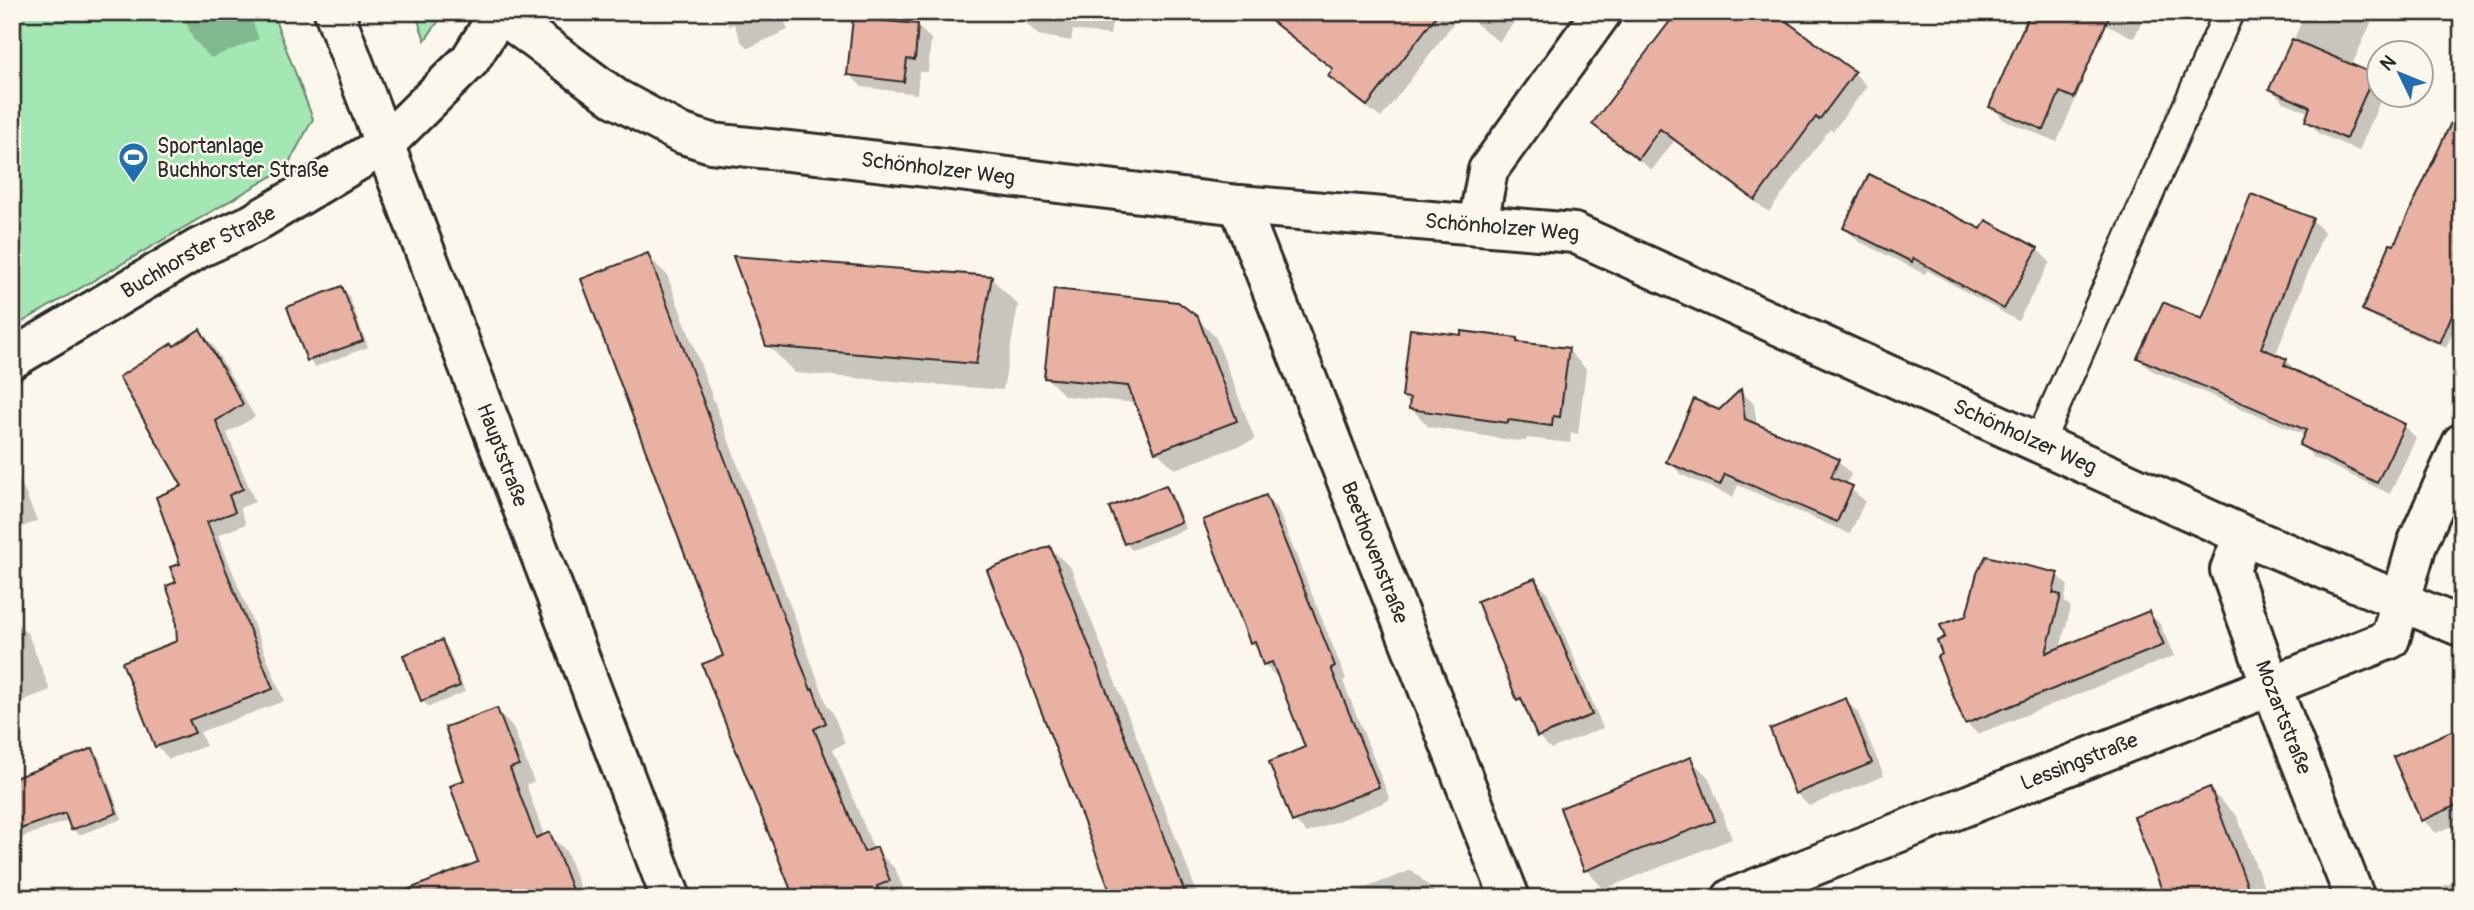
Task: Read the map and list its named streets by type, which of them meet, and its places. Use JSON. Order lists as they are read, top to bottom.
{
  "streets": {
    "street": [
      "Schönholzer Weg",
      "Buchhorster Straße",
      "Hauptstraße",
      "Beethovenstraße",
      "Mozartstraße",
      "Lessingstraße"
    ]
  },
  "crossings": [
    ["Schönholzer Weg", "Buchhorster Straße"],
    ["Schönholzer Weg", "Beethovenstraße"],
    ["Schönholzer Weg", "Mozartstraße"],
    ["Schönholzer Weg", "Lessingstraße"],
    ["Buchhorster Straße", "Hauptstraße"],
    ["Mozartstraße", "Lessingstraße"]
  ],
  "places": {
    "sports": ["Sportanlage Buchhorster Straße"]
  },
  "north": "top left"
}
